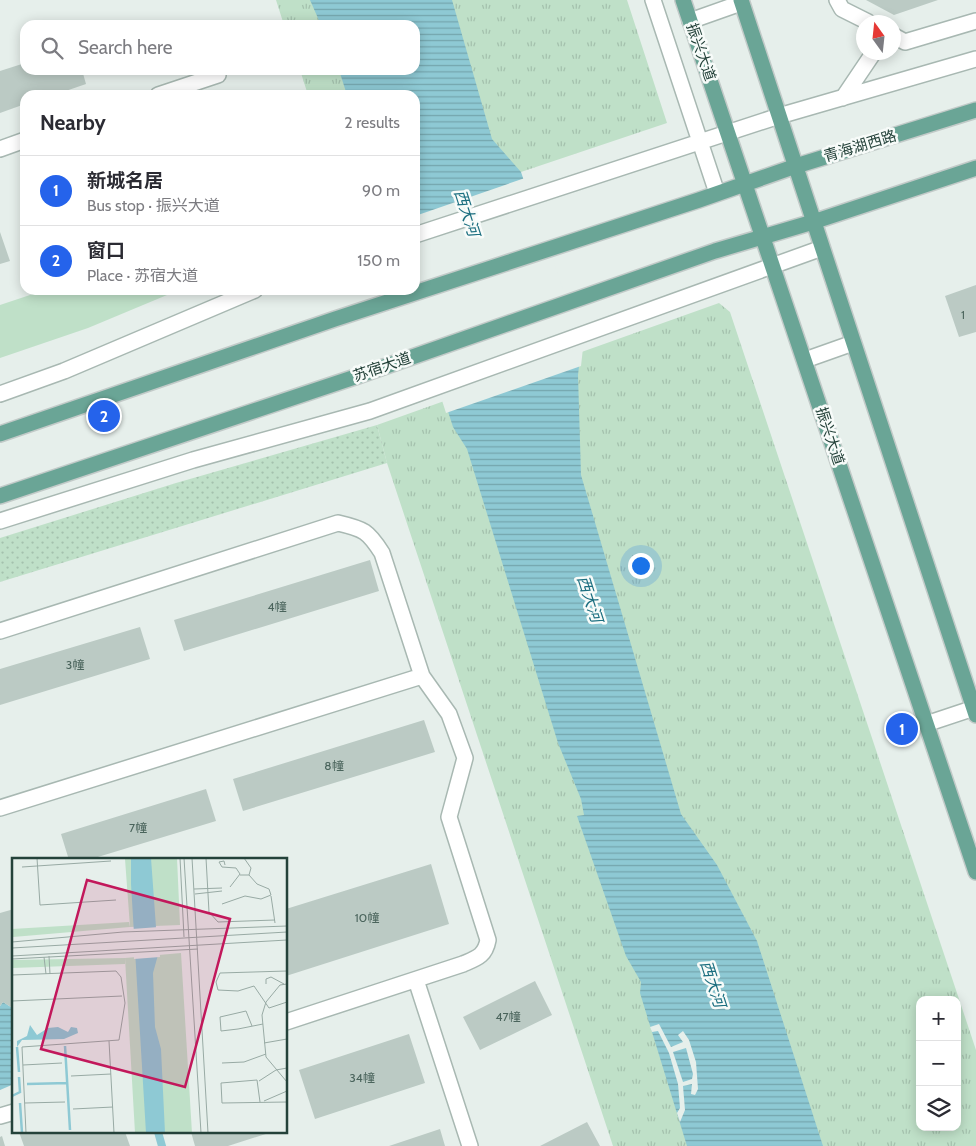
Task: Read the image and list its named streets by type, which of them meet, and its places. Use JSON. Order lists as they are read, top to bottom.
{
  "streets": {
    "main road": ["振兴大道", "青海湖西路", "苏宿大道"]
  },
  "crossings": [
    ["振兴大道", "青海湖西路"],
    ["振兴大道", "苏宿大道"]
  ],
  "water": ["西大河"],
  "house_numbers": [
    "1",
    "4幢",
    "3幢",
    "8幢",
    "7幢",
    "10幢",
    "47幢",
    "34幢"
  ],
  "north": "top",
  "page": {
    "search": "Search here",
    "heading": ["Nearby", "2 results"],
    "list": [
      {
        "mark": "1",
        "name": "新城名居",
        "note": "Bus stop · 振兴大道",
        "value": "90 m"
      },
      {
        "mark": "2",
        "name": "窗口",
        "note": "Place · 苏宿大道",
        "value": "150 m"
      }
    ],
    "pins": ["2", "1"],
    "map_buttons": ["+", "−"]
  }
}
